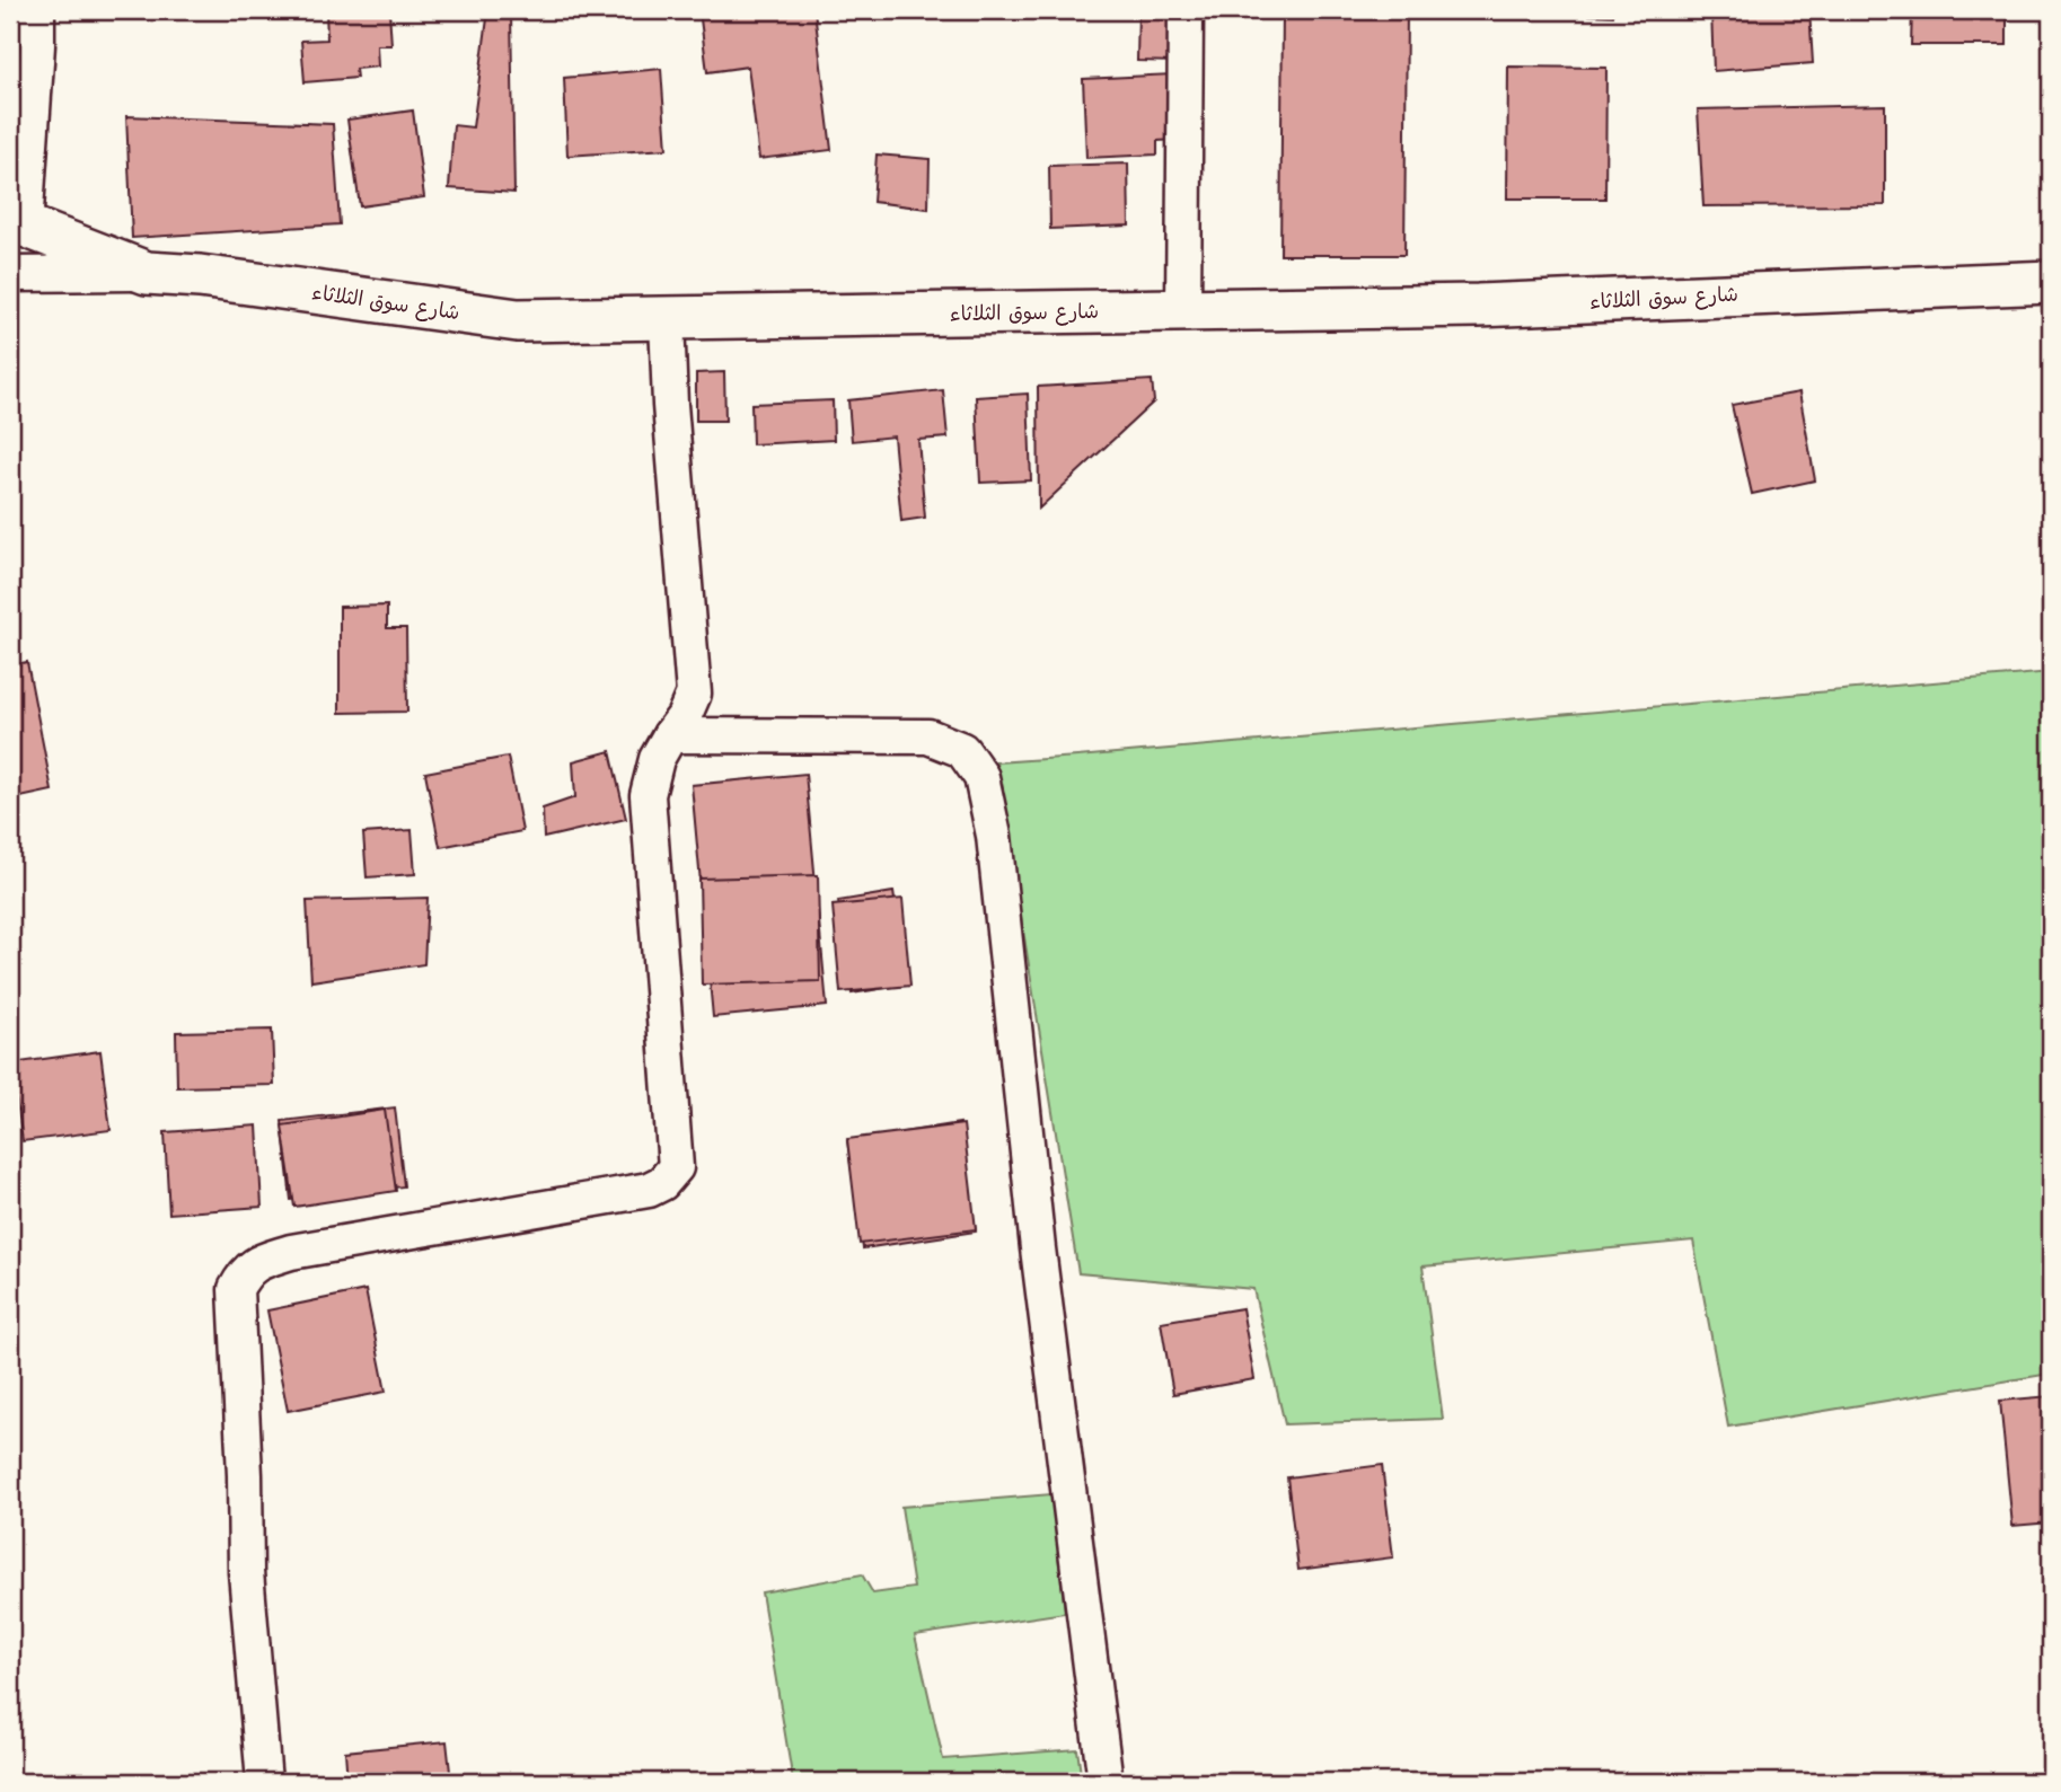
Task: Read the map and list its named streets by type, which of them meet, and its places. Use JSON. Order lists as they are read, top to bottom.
{
  "streets": {
    "street": ["شارع سوق الثلاثاء"]
  }
}
